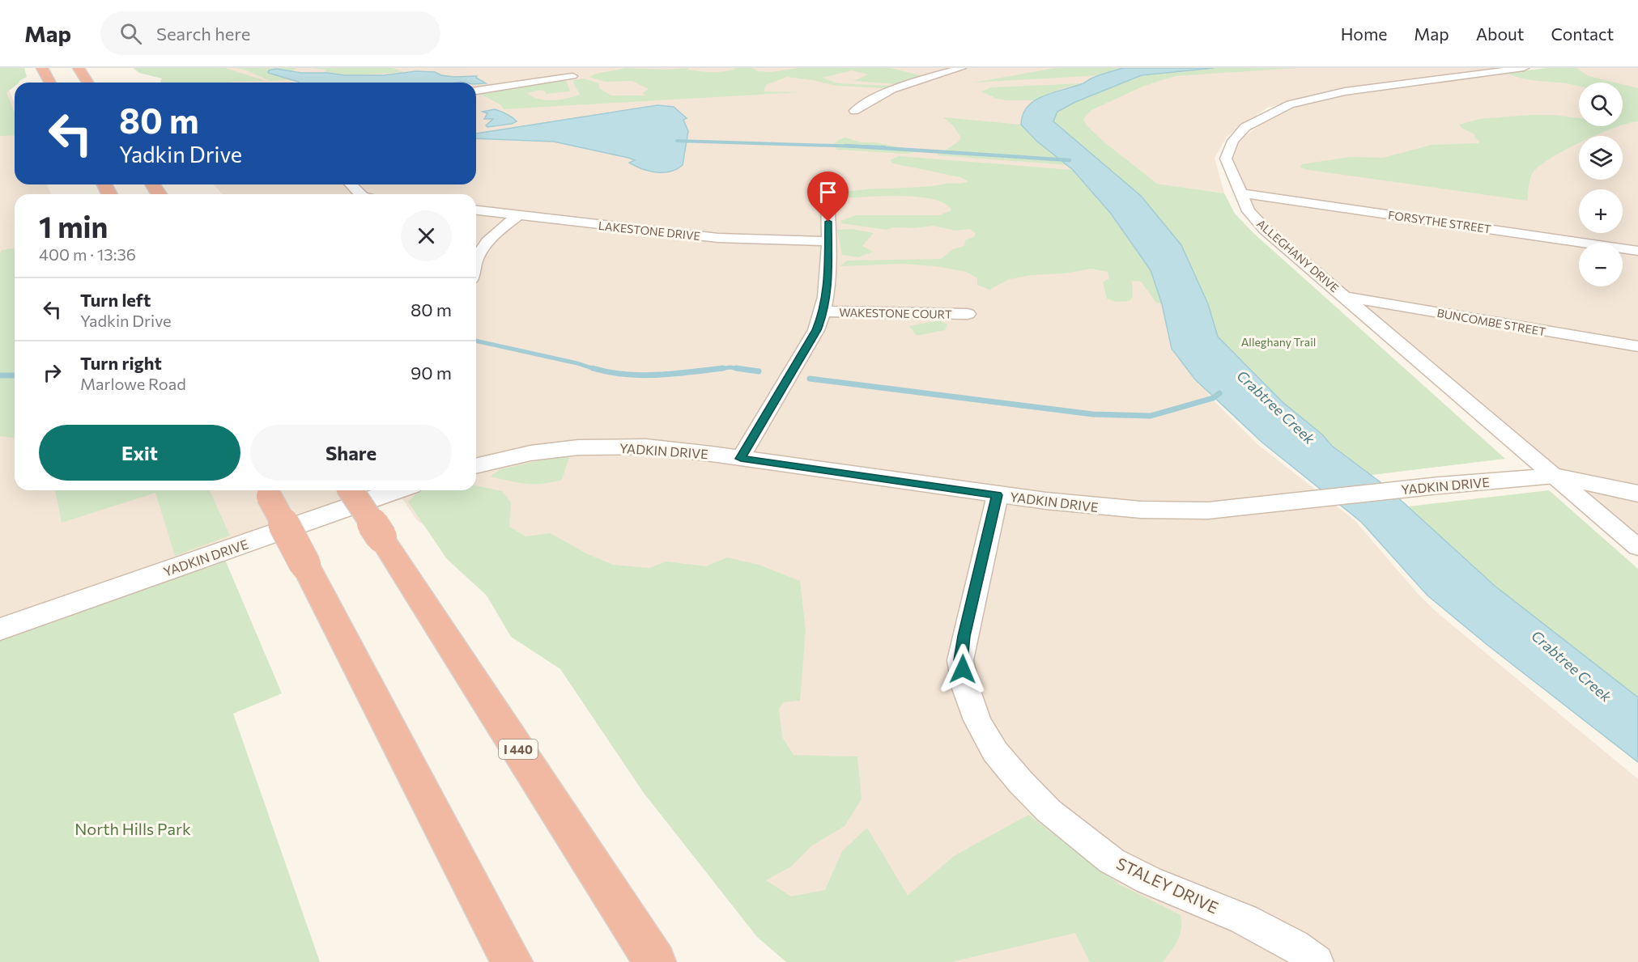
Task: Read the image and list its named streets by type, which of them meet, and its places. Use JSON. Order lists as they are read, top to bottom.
{
  "streets": {
    "highway": ["I 440"],
    "street": [
      "FORSYTHE STREET",
      "LAKESTONE DRIVE",
      "ALLEGHANY DRIVE",
      "WAKESTONE COURT",
      "BUNCOMBE STREET",
      "YADKIN DRIVE",
      "STALEY DRIVE"
    ]
  },
  "crossings": [
    ["FORSYTHE STREET", "ALLEGHANY DRIVE"],
    ["ALLEGHANY DRIVE", "BUNCOMBE STREET"],
    ["ALLEGHANY DRIVE", "YADKIN DRIVE"],
    ["YADKIN DRIVE", "STALEY DRIVE"]
  ],
  "water": ["Crabtree Creek"],
  "parks": ["Alleghany Trail", "North Hills Park"],
  "page": {
    "header": "Map",
    "search": "Search here",
    "nav": [
      "Home",
      "Map",
      "About",
      "Contact"
    ],
    "map_buttons": ["+", "−"],
    "turn": ["80 m", "Yadkin Drive"],
    "heading": ["1 min", "400 m · 13:36"],
    "list": [
      {
        "name": "Turn left",
        "note": "Yadkin Drive",
        "value": "80 m"
      },
      {
        "name": "Turn right",
        "note": "Marlowe Road",
        "value": "90 m"
      }
    ],
    "buttons": ["Exit", "Share"]
  }
}
